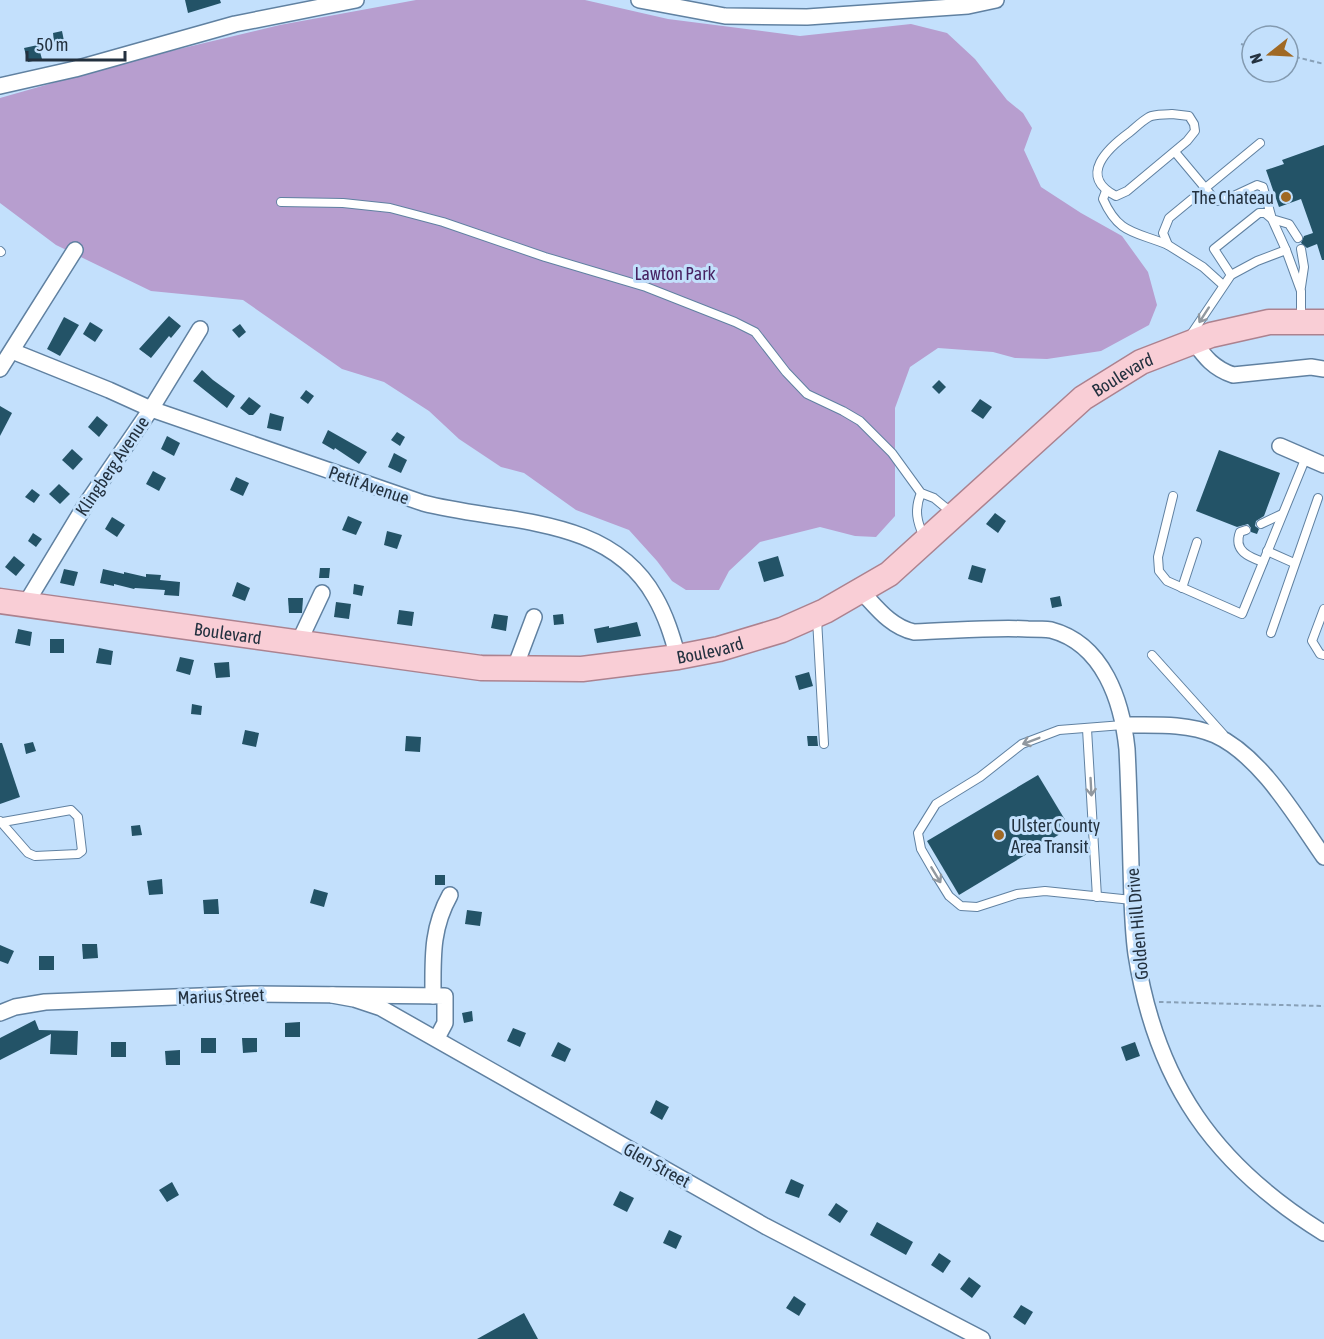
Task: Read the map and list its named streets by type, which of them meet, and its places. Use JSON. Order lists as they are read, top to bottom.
{
  "streets": {
    "main road": ["Boulevard"],
    "street": [
      "Klingberg Avenue",
      "Petit Avenue",
      "Golden Hill Drive",
      "Marius Street",
      "Glen Street"
    ]
  },
  "crossings": [
    ["Boulevard", "Klingberg Avenue"],
    ["Boulevard", "Petit Avenue"],
    ["Boulevard", "Golden Hill Drive"],
    ["Klingberg Avenue", "Petit Avenue"],
    ["Marius Street", "Glen Street"]
  ],
  "parks": ["Lawton Park"],
  "places": ["The Chateau", "Ulster County Area Transit"],
  "scale_bar": "50 m",
  "north": "left"
}
